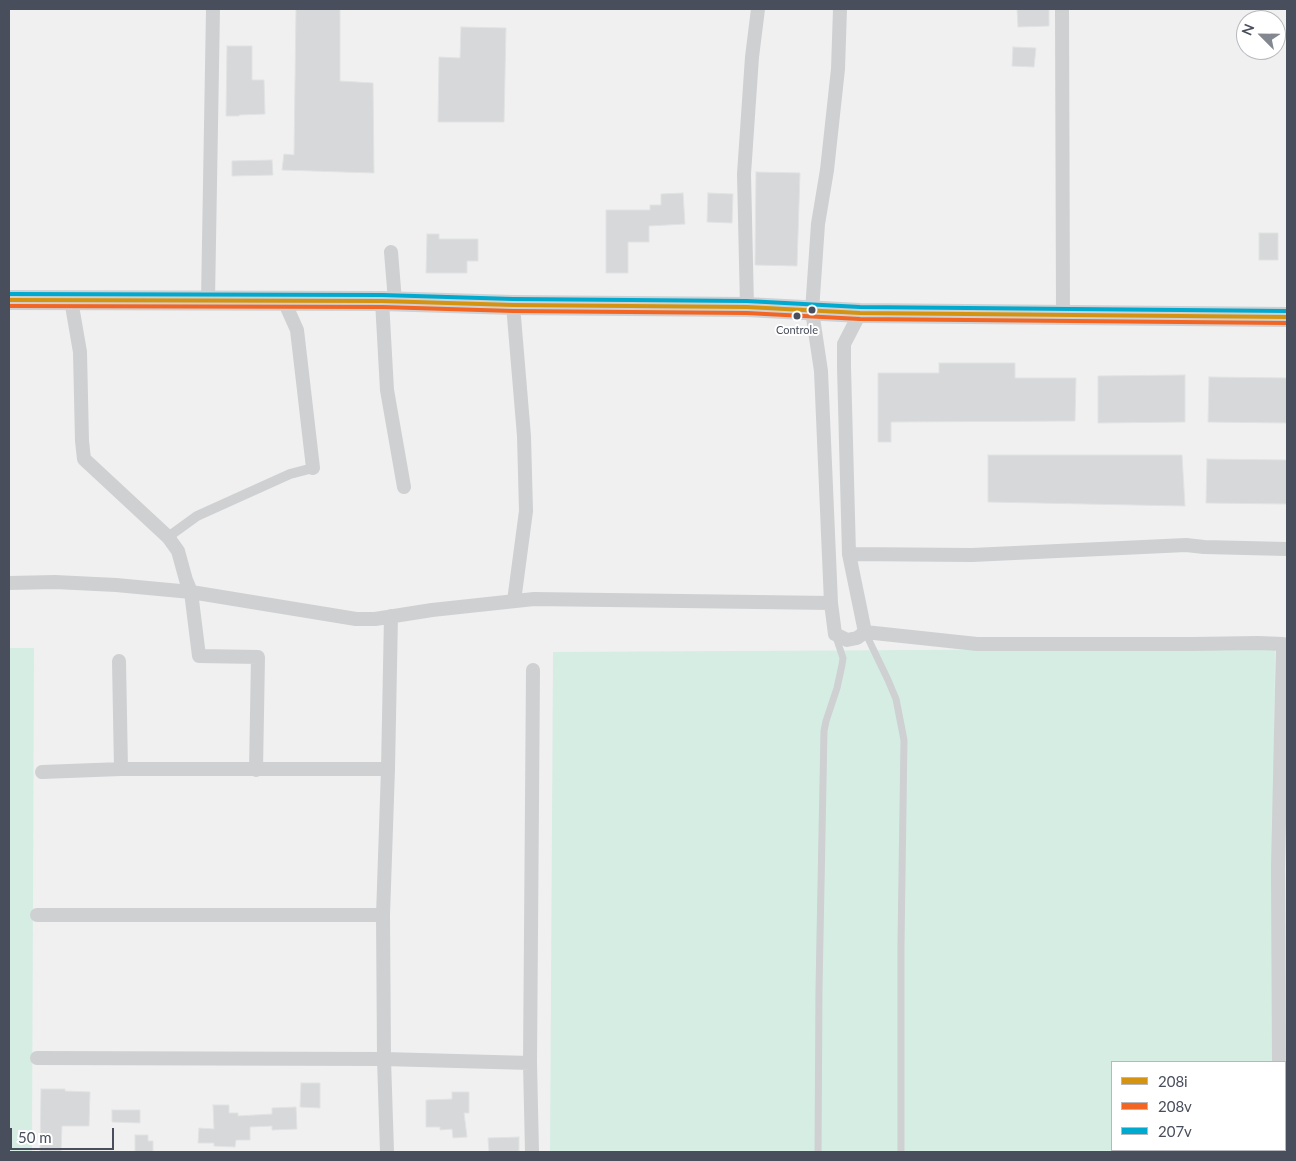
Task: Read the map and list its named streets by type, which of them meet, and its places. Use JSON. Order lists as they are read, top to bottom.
{
  "places": ["Controle"],
  "lines": ["transit line 207v", "transit line 208i", "transit line 208v"],
  "legend": ["208i", "208v", "207v"],
  "scale_bar": "50 m",
  "north": "top left"
}
